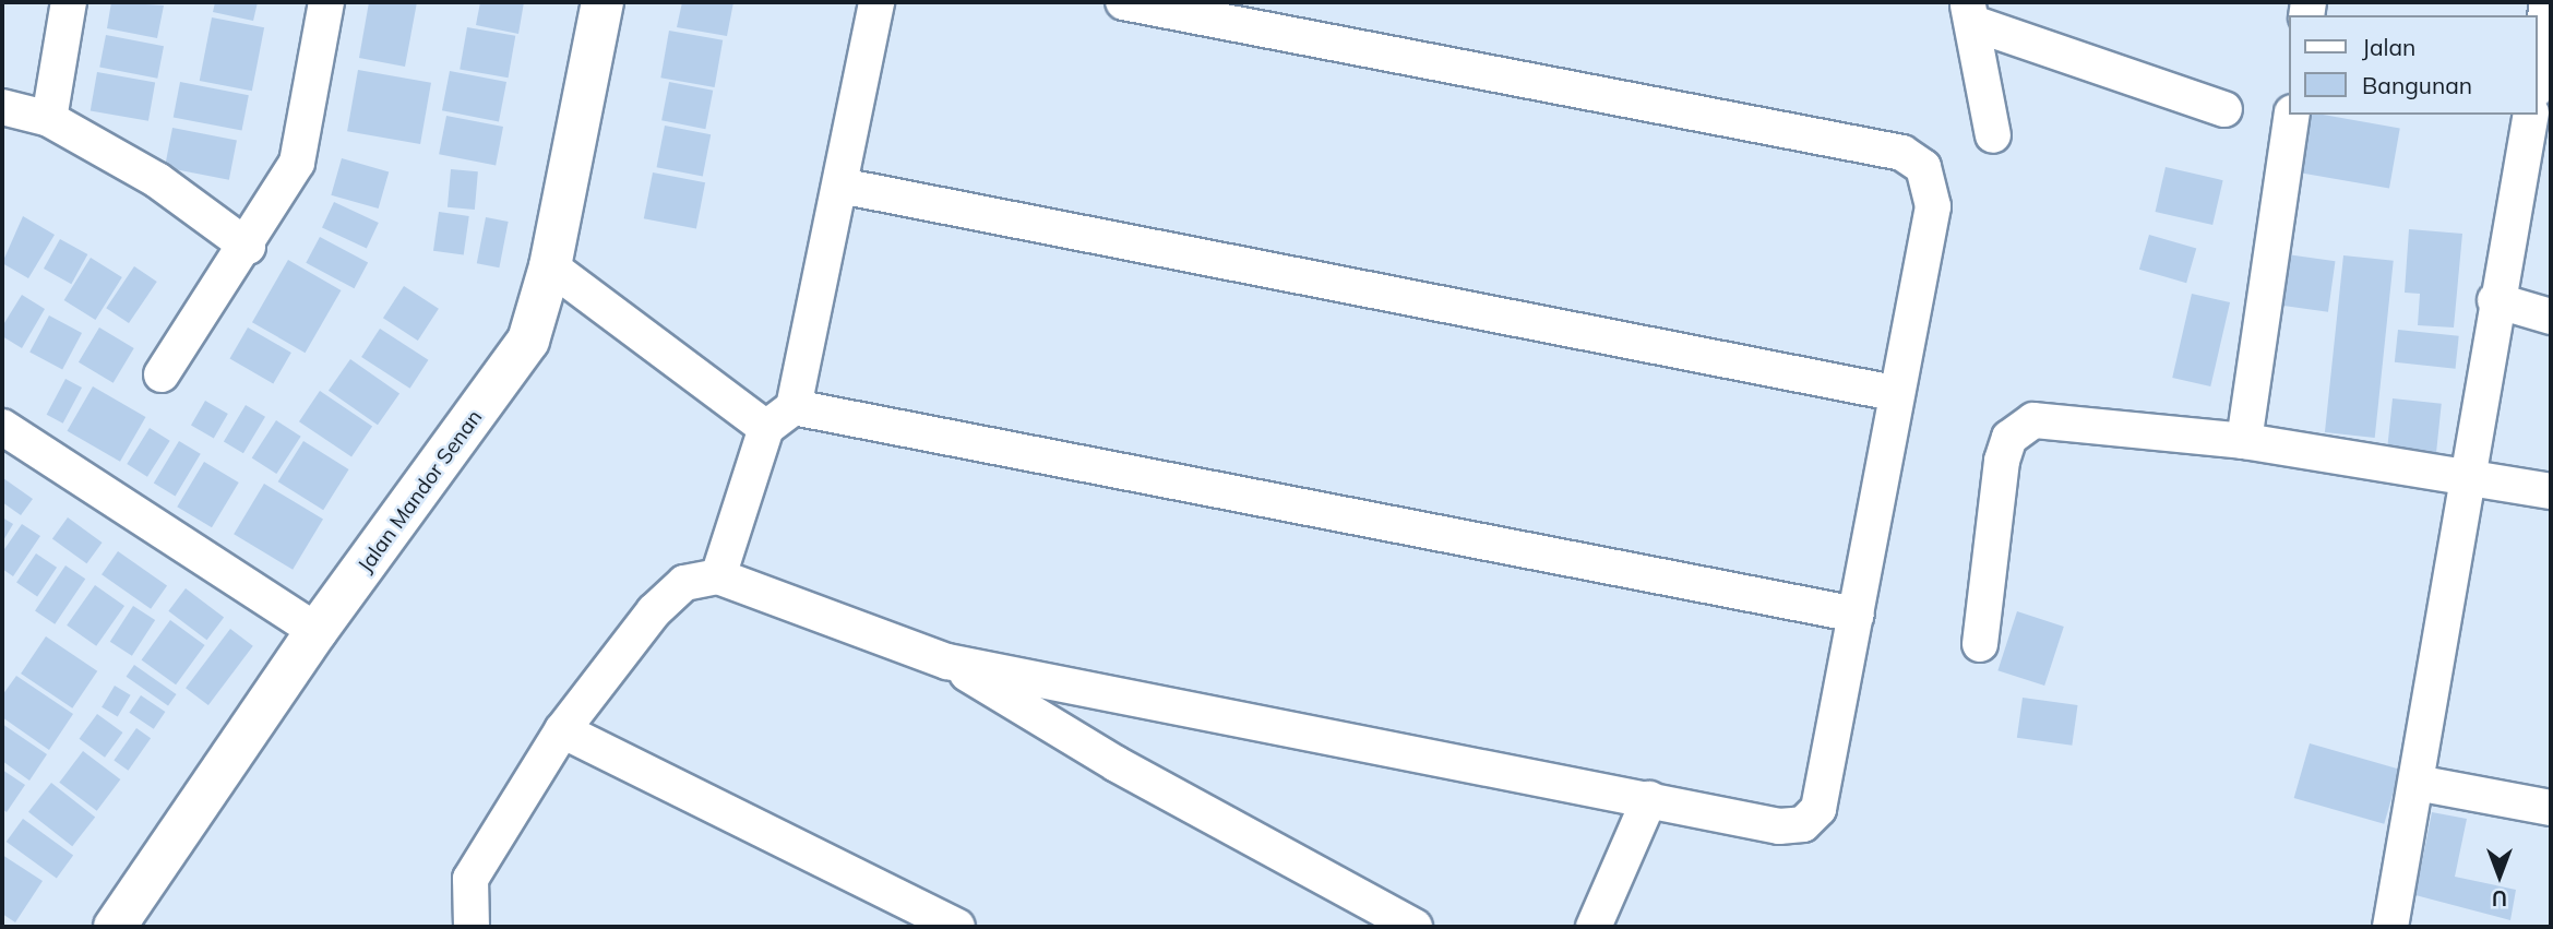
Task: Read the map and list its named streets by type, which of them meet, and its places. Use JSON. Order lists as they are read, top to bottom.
{
  "streets": {
    "street": ["Jalan Mandor Senan"]
  },
  "legend": ["Jalan", "Bangunan"],
  "north": "bottom"
}
